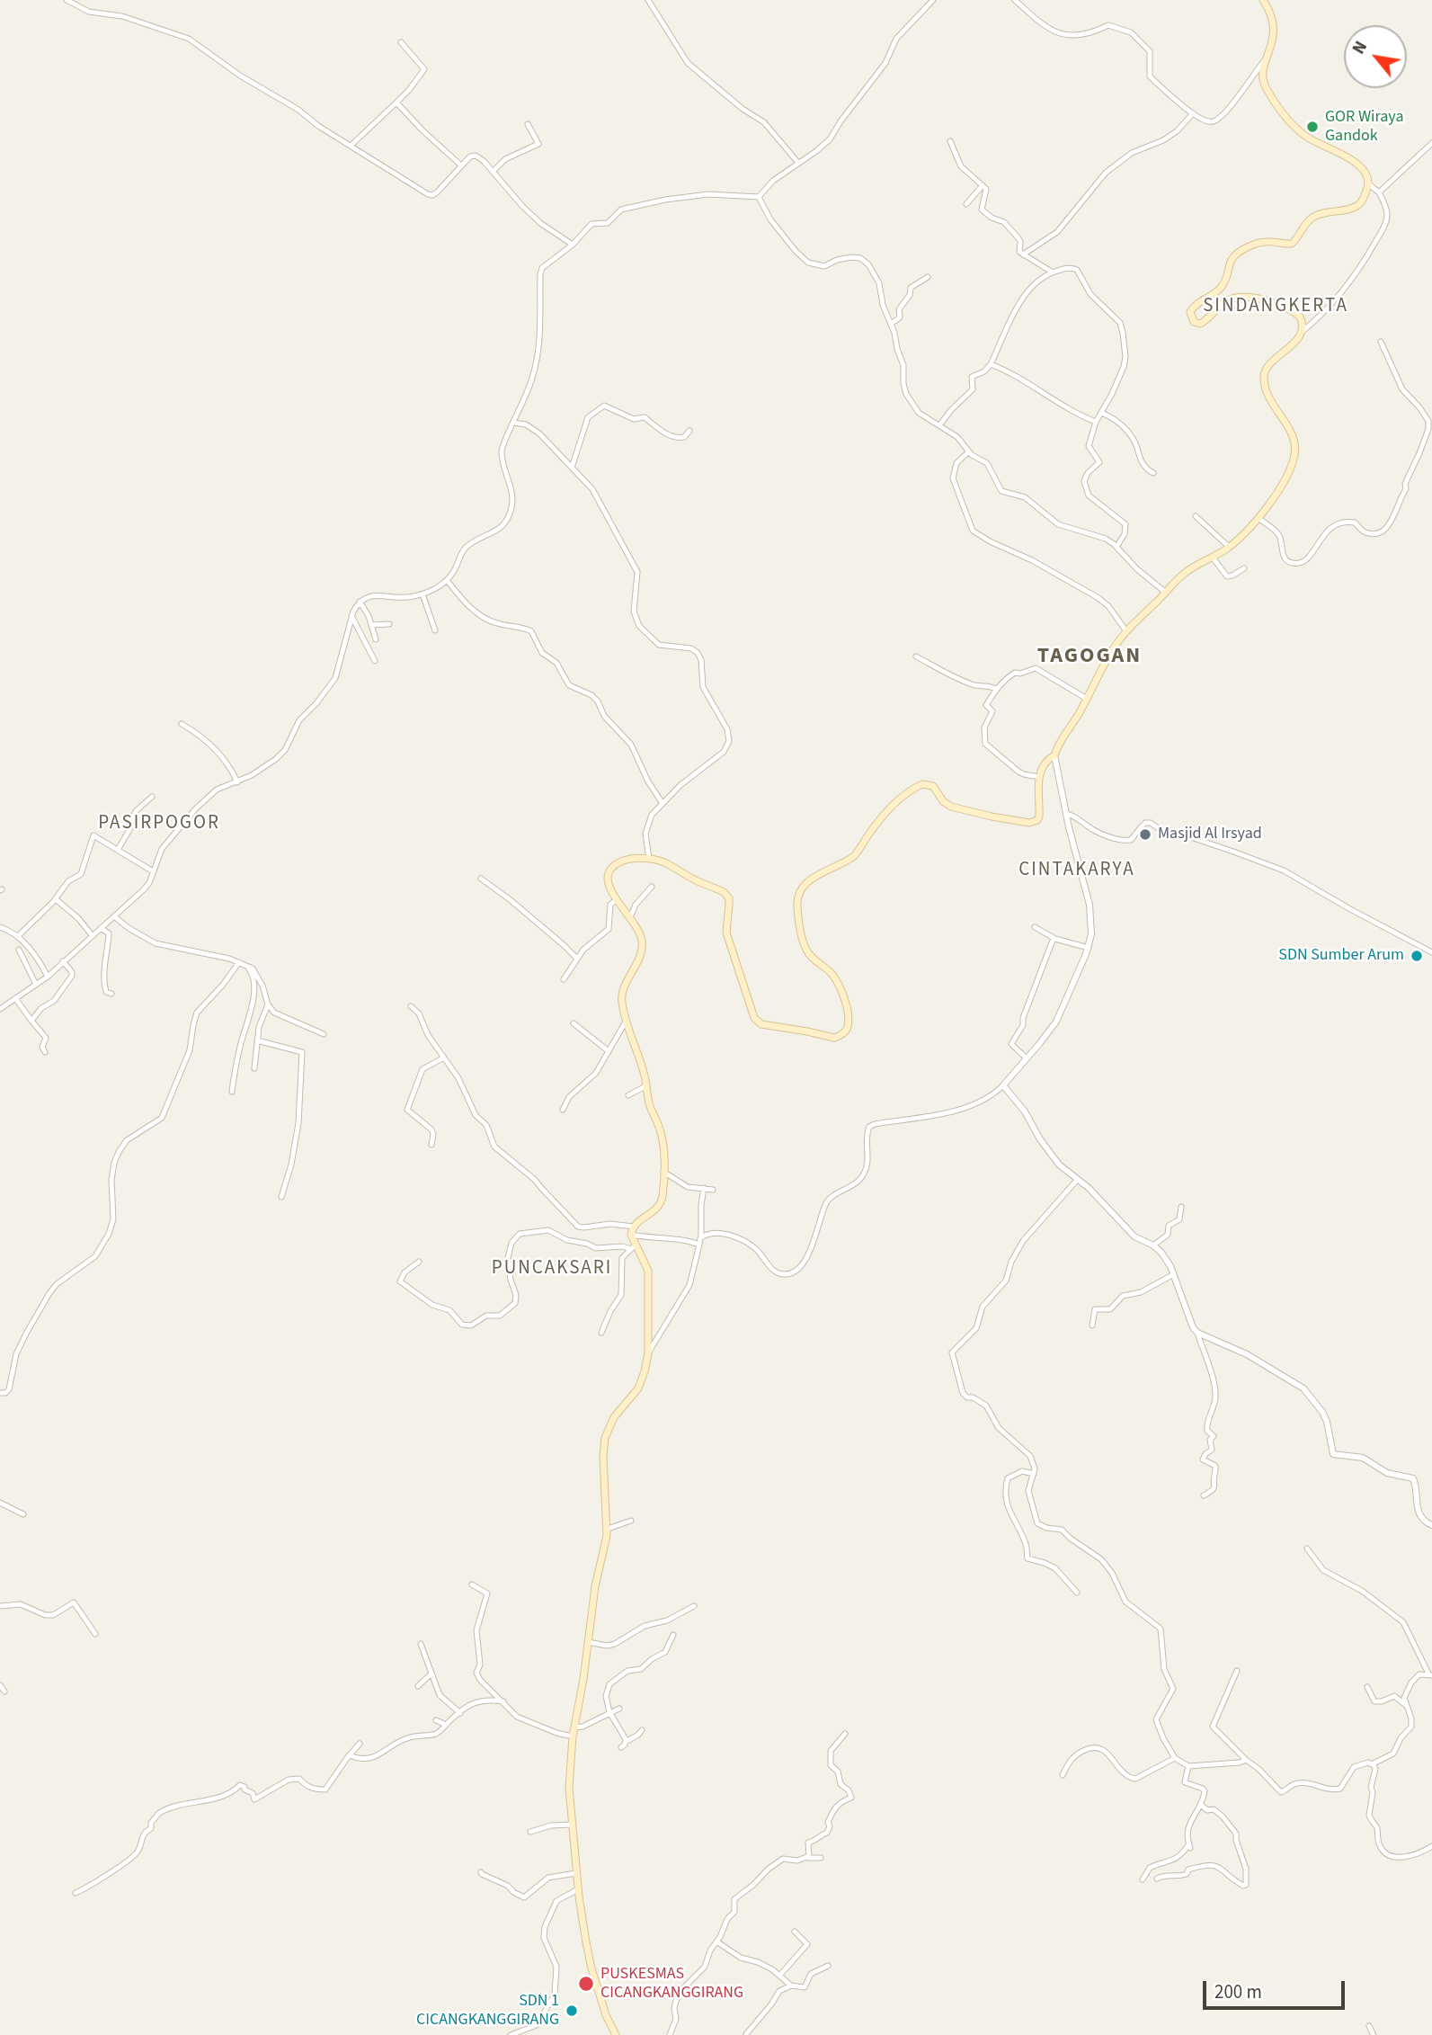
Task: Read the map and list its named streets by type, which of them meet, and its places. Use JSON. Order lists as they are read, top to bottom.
{
  "districts": [
    "SINDANGKERTA",
    "TAGOGAN",
    "PASIRPOGOR",
    "CINTAKARYA",
    "PUNCAKSARI"
  ],
  "places": [
    "GOR Wiraya Gandok",
    "Masjid Al Irsyad",
    "SDN Sumber Arum",
    "PUSKESMAS CICANGKANGGIRANG",
    "SDN 1 CICANGKANGGIRANG"
  ],
  "scale_bar": "200 m",
  "north": "top left"
}
